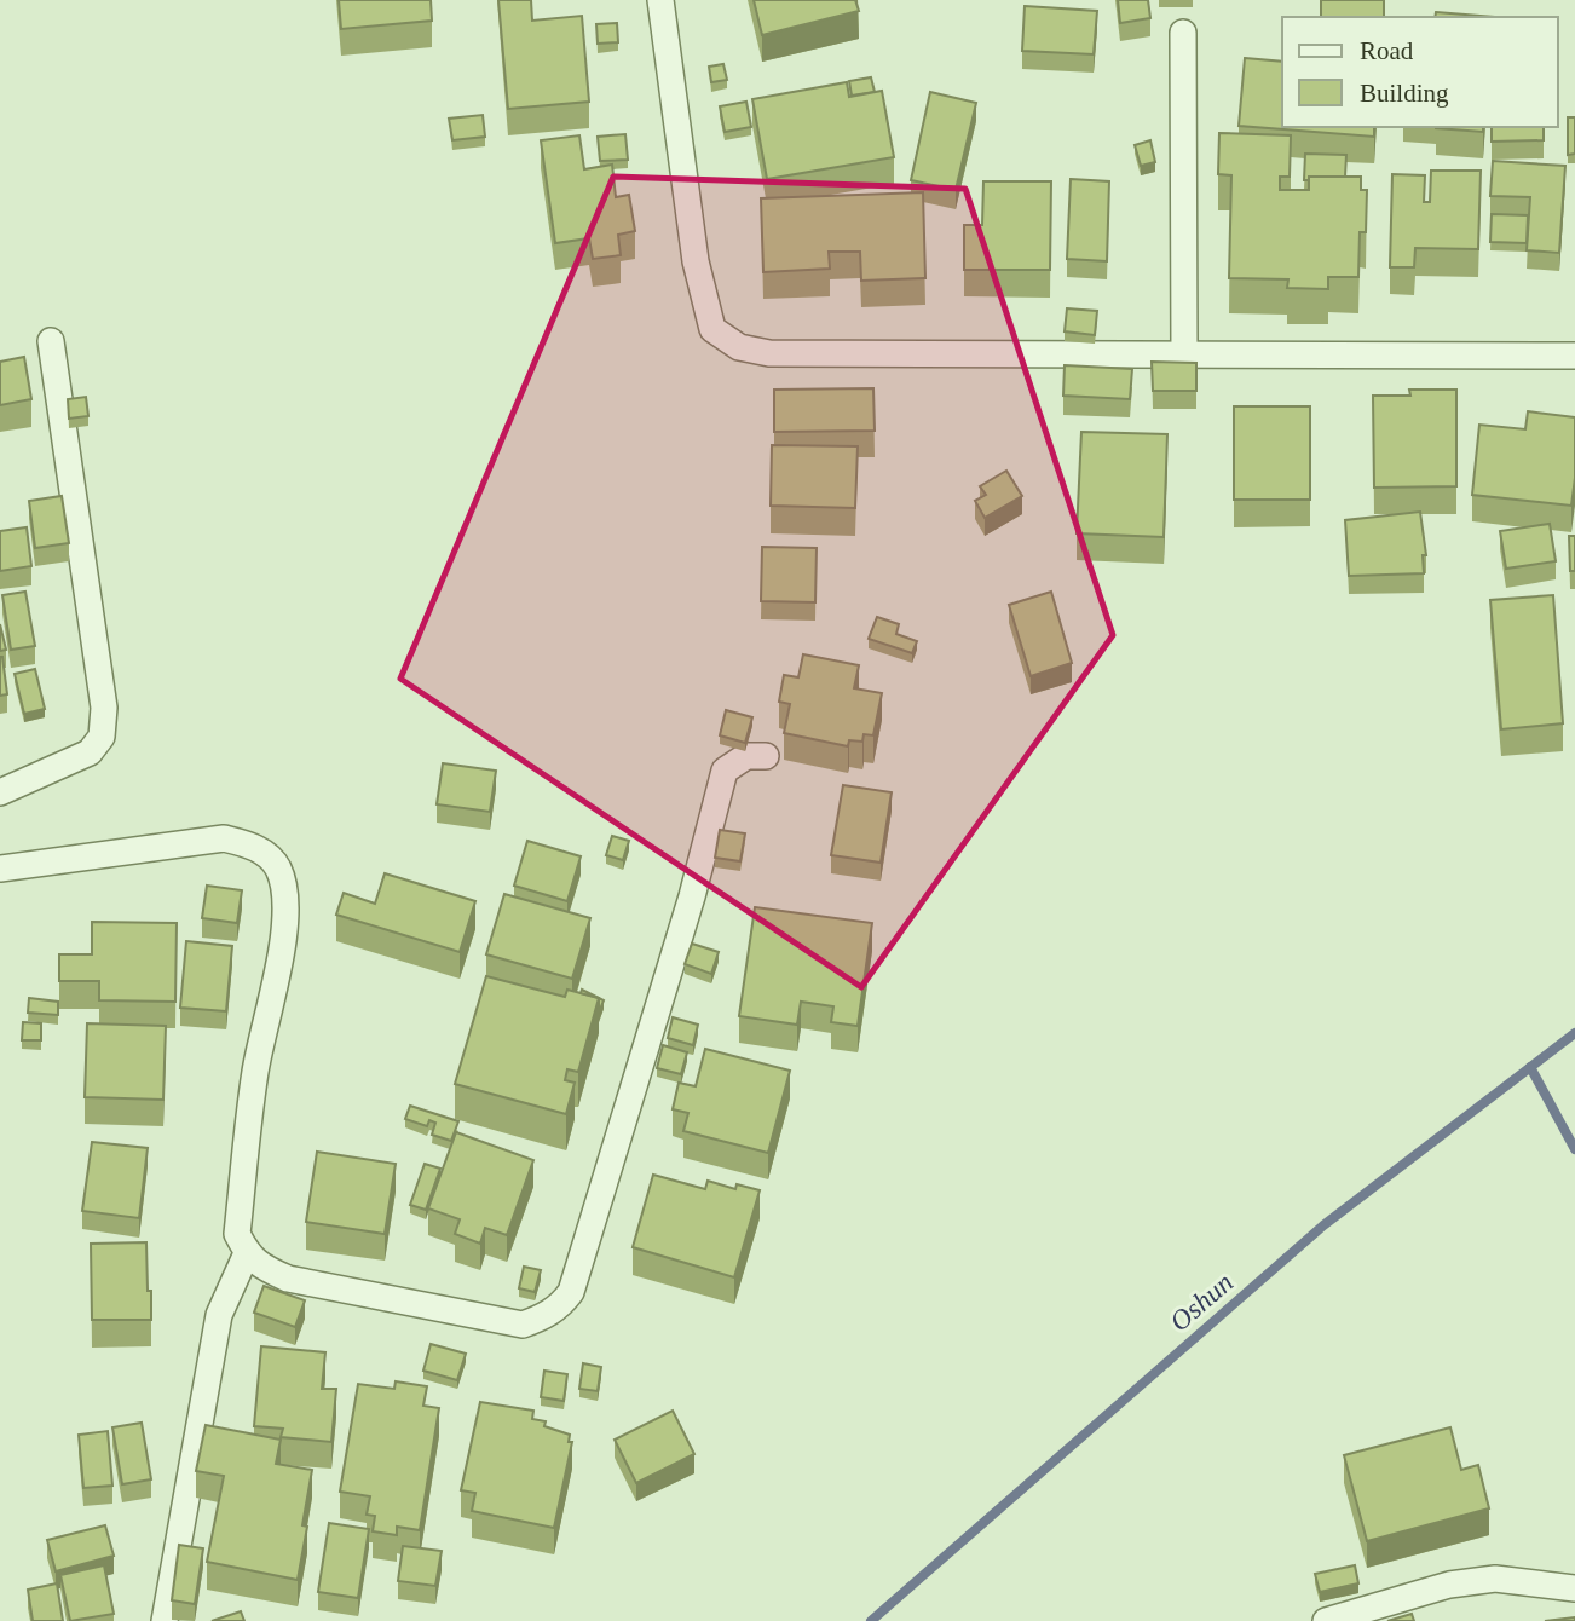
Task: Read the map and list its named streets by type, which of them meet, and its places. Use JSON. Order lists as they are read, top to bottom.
{
  "water": ["Oshun"],
  "legend": ["Road", "Building"]
}
